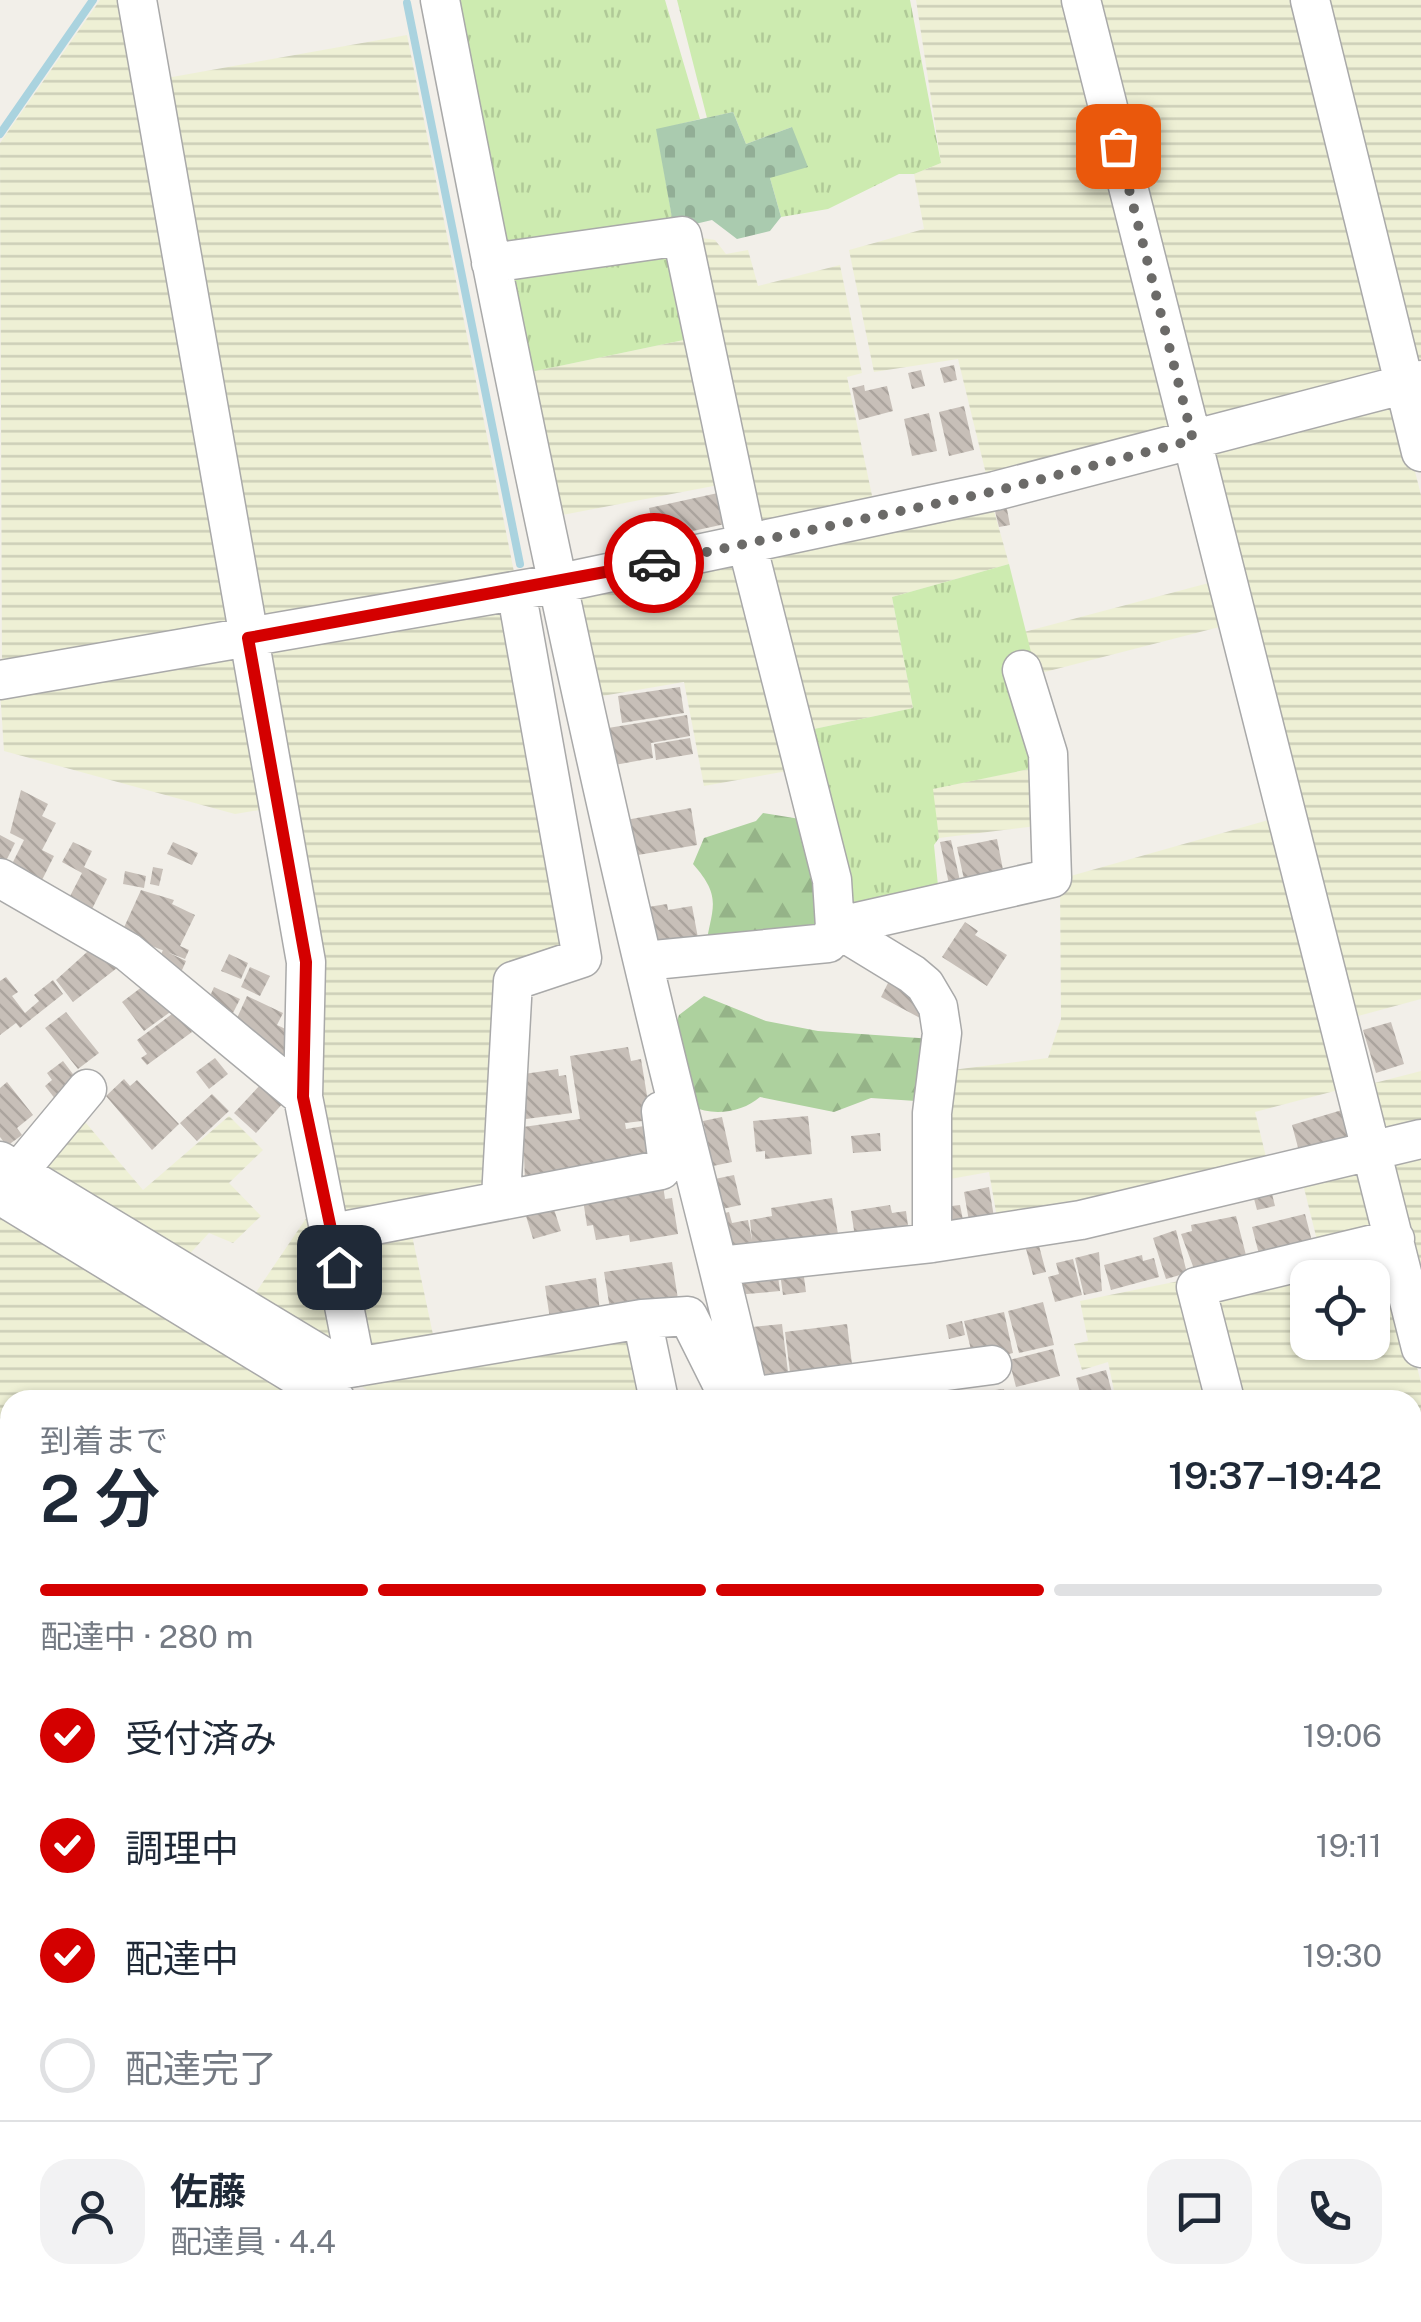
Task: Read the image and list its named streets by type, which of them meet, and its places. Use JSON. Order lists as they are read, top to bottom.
{
  "page": {
    "heading": ["2 分", "到着まで", "19:37–19:42"],
    "panel": ["佐藤", "配達員 · 4.4"],
    "bar": "配達中 · 280 m",
    "list": [
      ["受付済み", "19:06"],
      ["調理中", "19:11"],
      ["配達中", "19:30"],
      "配達完了"
    ]
  }
}
